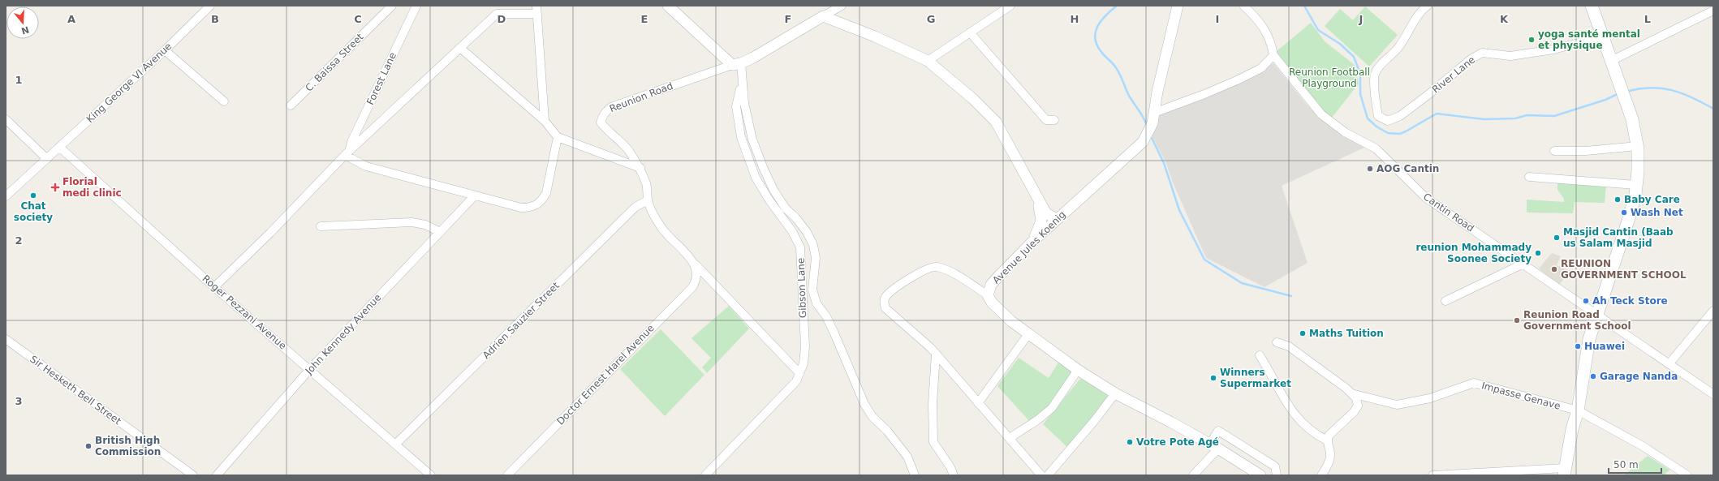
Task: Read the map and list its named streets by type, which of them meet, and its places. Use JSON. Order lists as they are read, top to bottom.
{
  "streets": {
    "street": [
      "C. Baissa Street",
      "River Lane",
      "Forest Lane",
      "King George VI Avenue",
      "Reunion Road",
      "Cantin Road",
      "Avenue Jules Koenig",
      "Gibson Lane",
      "Roger Pezzani Avenue",
      "Adrien Sauzier Street",
      "John Kennedy Avenue",
      "Doctor Ernest Harel Avenue",
      "Sir Hesketh Bell Street",
      "Impasse Genave"
    ]
  },
  "crossings": [
    ["King George VI Avenue", "Roger Pezzani Avenue"],
    ["Reunion Road", "Gibson Lane"],
    ["Reunion Road", "Adrien Sauzier Street"],
    ["Reunion Road", "Doctor Ernest Harel Avenue"],
    ["Roger Pezzani Avenue", "Adrien Sauzier Street"],
    ["Roger Pezzani Avenue", "John Kennedy Avenue"]
  ],
  "parks": ["Reunion Football Playground"],
  "places": {
    "other": [
      "yoga santé mental et physique",
      "AOG Cantin",
      "Chat society",
      "Baby Care",
      "Wash Net",
      "Masjid Cantin (Baab us Salam Masjid",
      "reunion Mohammady Soonee Society",
      "REUNION GOVERNMENT SCHOOL",
      "Ah Teck Store",
      "Reunion Road Government School",
      "Maths Tuition",
      "Huawei",
      "Garage Nanda",
      "Winners Supermarket",
      "Votre Pote Agé",
      "British High Commission"
    ],
    "health": ["Florial medi clinic"]
  },
  "scale_bar": "50 m",
  "north": "bottom",
  "grid": {
    "columns": [
      "A",
      "B",
      "C",
      "D",
      "E",
      "F",
      "G",
      "H",
      "I",
      "J",
      "K",
      "L"
    ],
    "rows": ["1", "2", "3"]
  }
}
